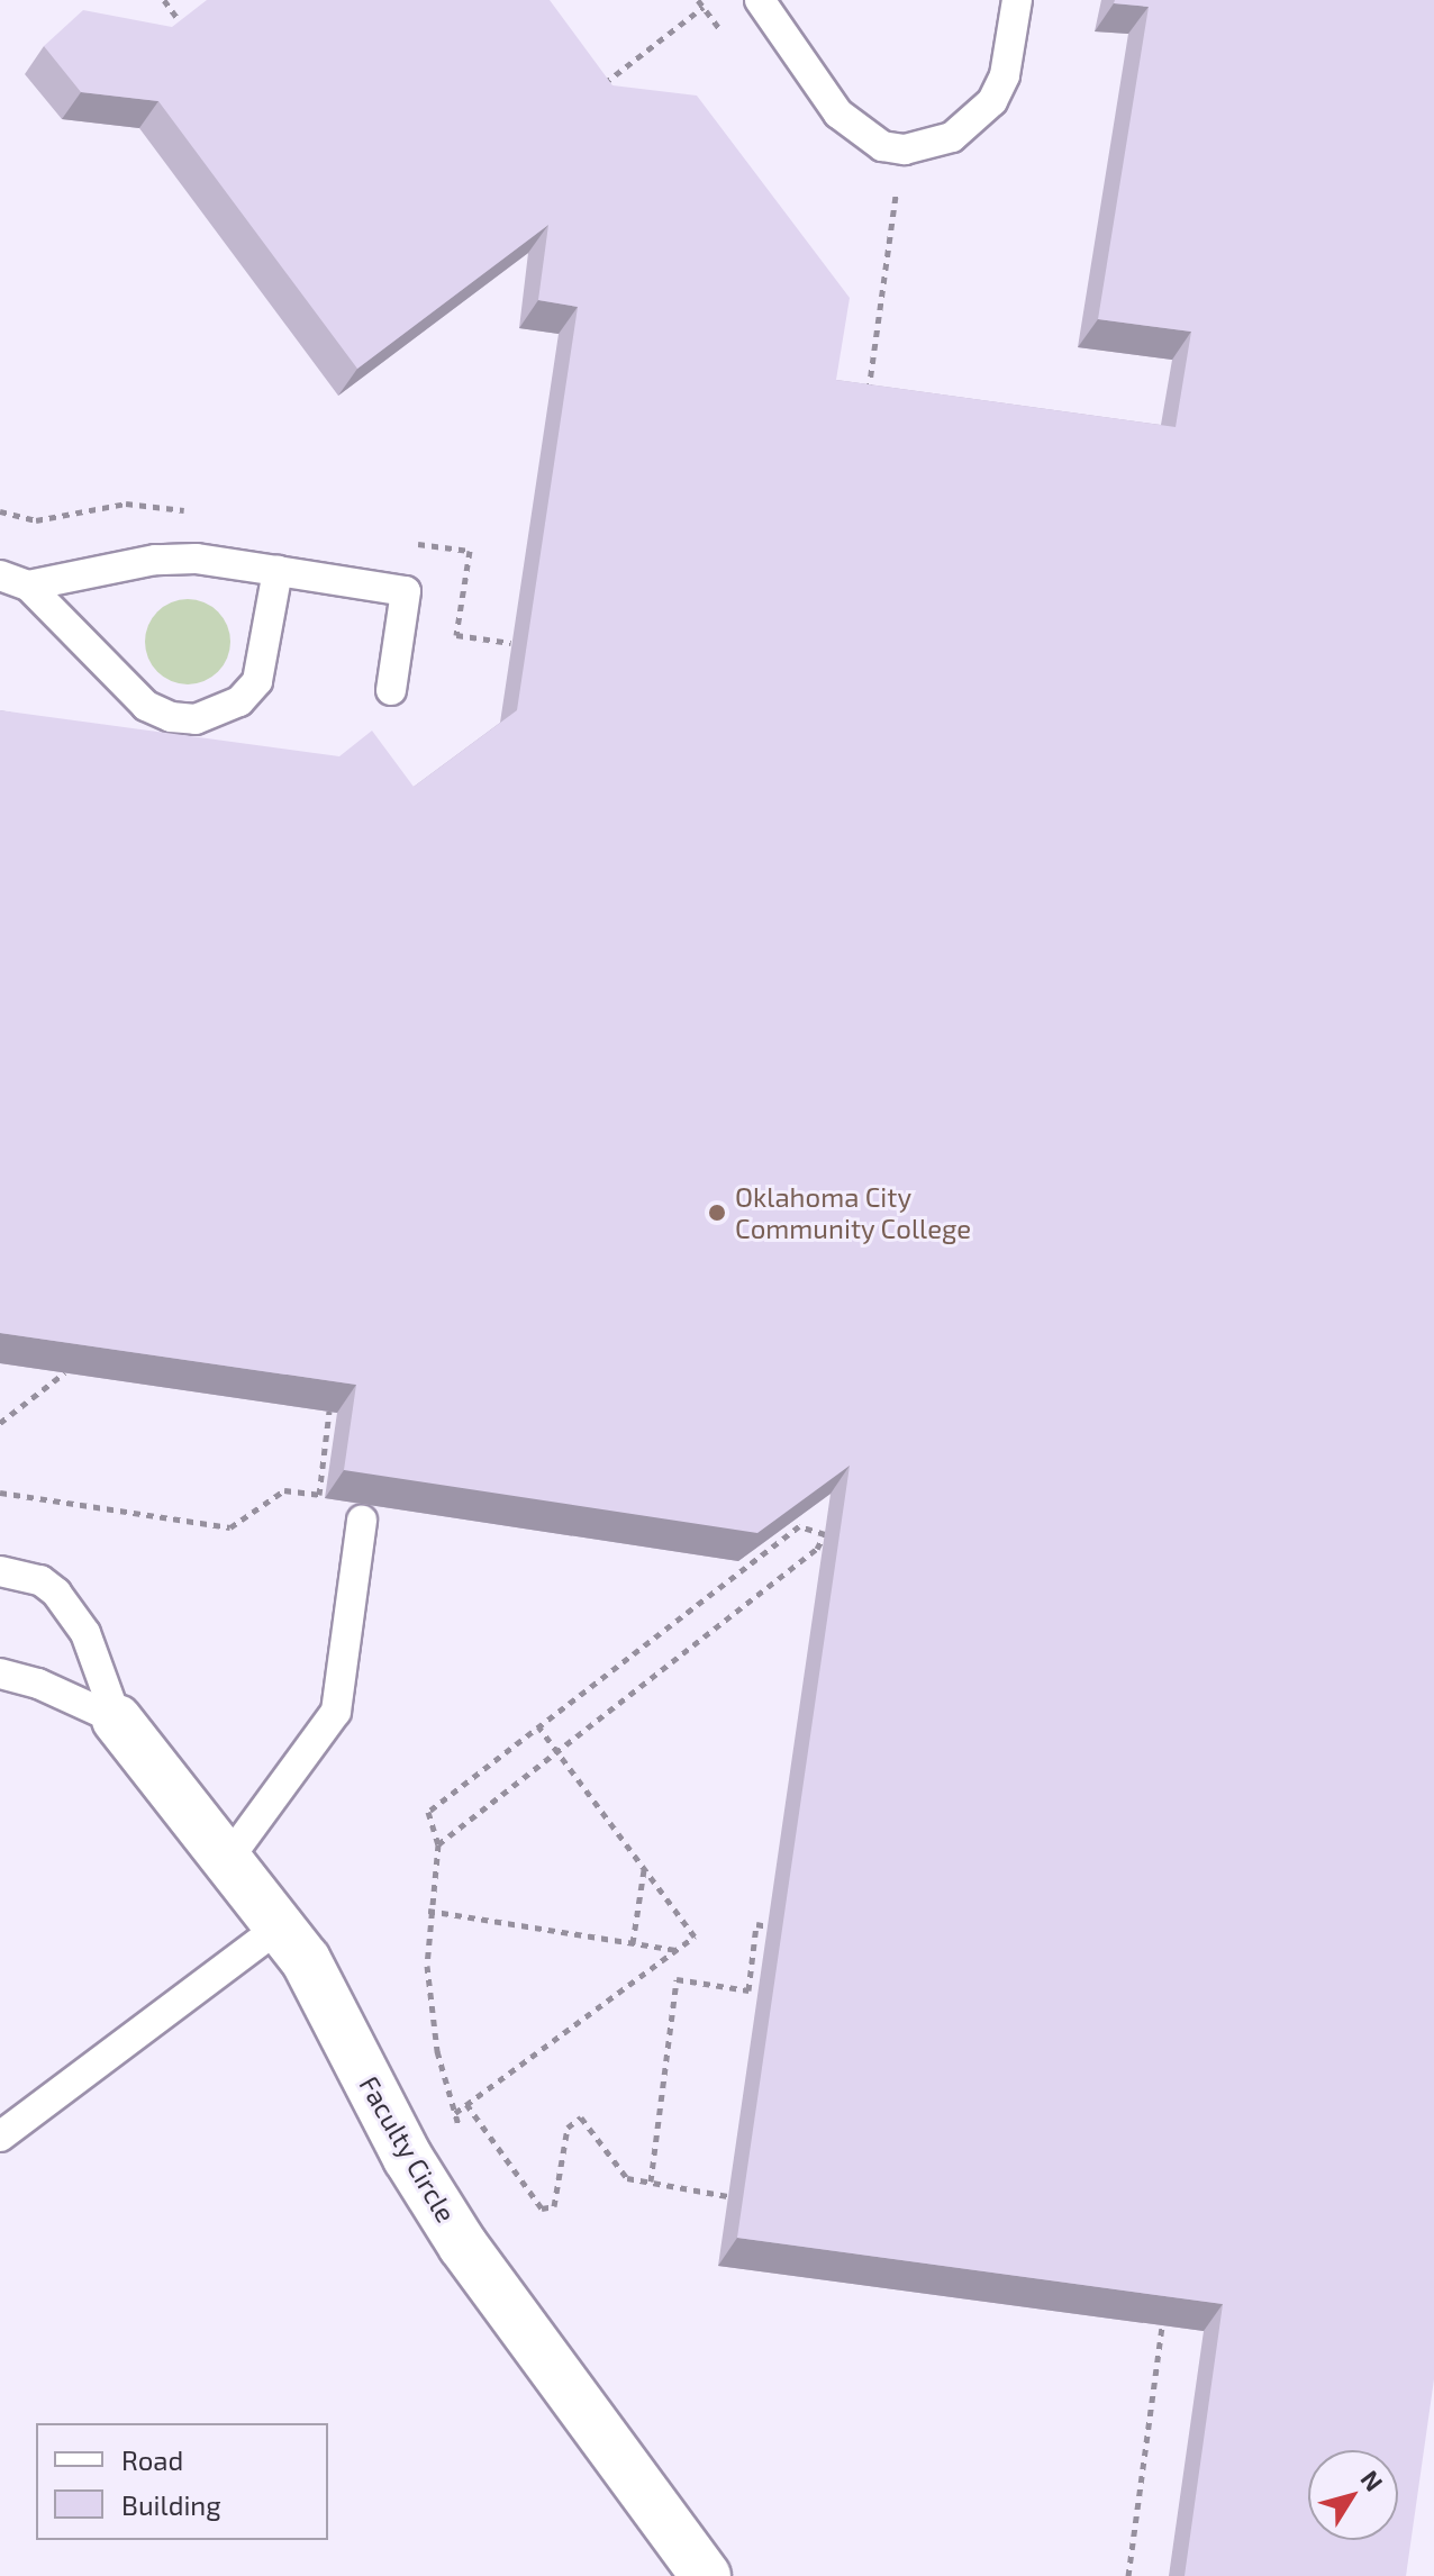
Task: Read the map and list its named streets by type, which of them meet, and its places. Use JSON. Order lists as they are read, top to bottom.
{
  "streets": {
    "street": ["Faculty Circle"]
  },
  "places": ["Oklahoma City Community College"],
  "legend": ["Road", "Building"],
  "north": "top right"
}
